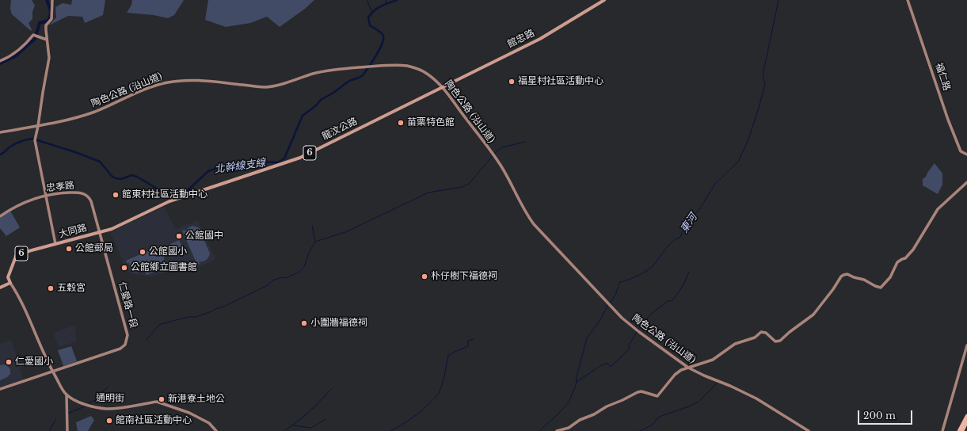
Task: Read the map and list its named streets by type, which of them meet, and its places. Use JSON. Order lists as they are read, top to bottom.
{
  "streets": {
    "main road": [
      "館忠路",
      "龍汶公路",
      "6",
      "大同路"
    ],
    "street": [
      "福仁路",
      "陶色公路 (沿山道)",
      "忠孝路",
      "仁愛路一段",
      "通明街"
    ]
  },
  "crossings": [
    ["館忠路", "陶色公路 (沿山道)"],
    ["館忠路", "龍汶公路"],
    ["陶色公路 (沿山道)", "龍汶公路"],
    ["龍汶公路", "大同路"],
    ["忠孝路", "大同路"],
    ["忠孝路", "仁愛路一段"],
    ["大同路", "仁愛路一段"]
  ],
  "water": ["北幹線支線", "東河"],
  "places": [
    "福星村社區活動中心",
    "苗栗特色館",
    "館東村社區活動中心",
    "公館國中",
    "公館郵局",
    "公館國小",
    "公館鄉立圖書館",
    "朴仔樹下福德祠",
    "五穀宮",
    "小圍牆福德祠",
    "仁愛國小",
    "新港寮土地公",
    "館南社區活動中心"
  ],
  "scale_bar": "200 m"
}
